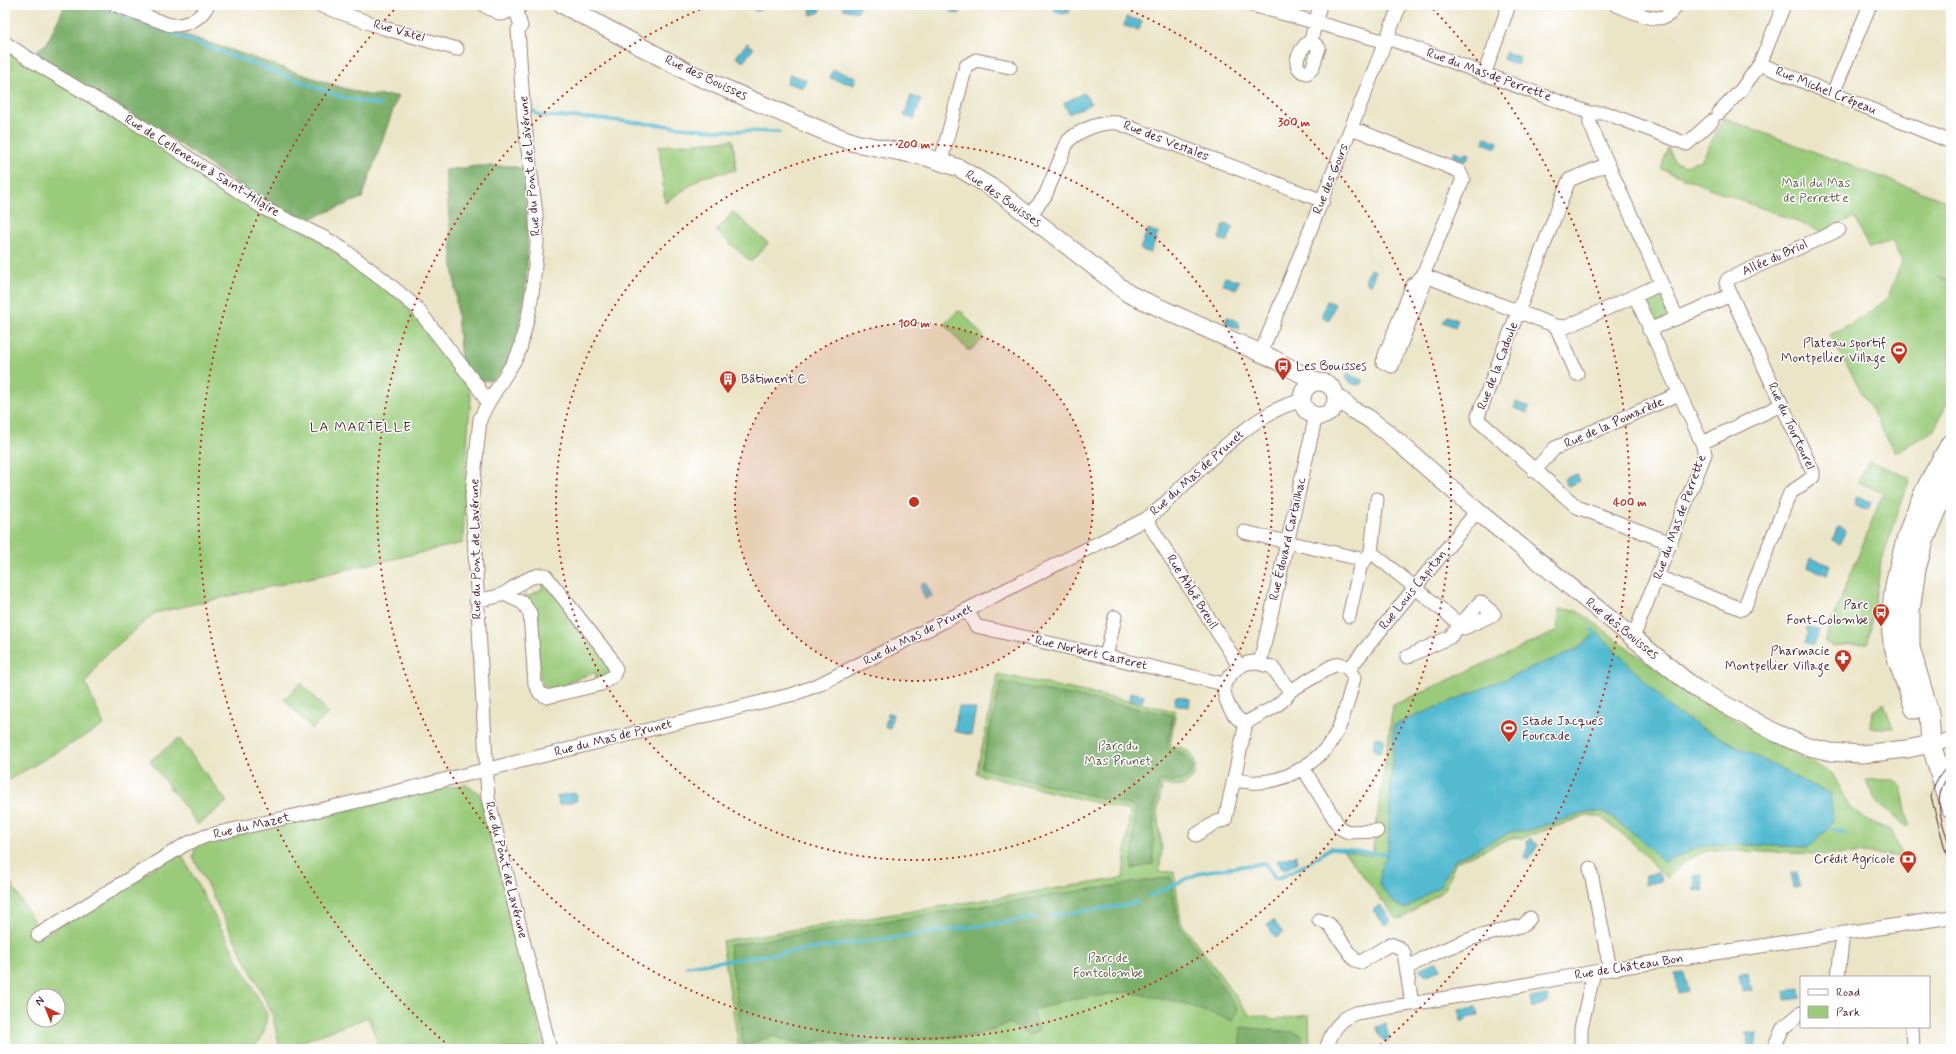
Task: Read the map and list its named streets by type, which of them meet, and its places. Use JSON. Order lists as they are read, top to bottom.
{
  "streets": {
    "street": [
      "Rue Vatel",
      "Rue du Mas de Perrette",
      "Rue des Bouisses",
      "Rue Michel Crépeau",
      "Rue des Vestales",
      "Rue de Celleneuve à Saint-Hilaire",
      "Rue du Pont de Lavérune",
      "Rue des Gours",
      "Allée du Briol",
      "Rue de la Cadoule",
      "Rue de la Pomarède",
      "Rue du Tourtourel",
      "Rue du Mas de Prunet",
      "Rue Édouard Cartailhac",
      "Rue Louis Capitan",
      "Rue Abbé Breuil",
      "Rue Norbert Casteret",
      "Rue du Mazet",
      "Rue de Château Bon"
    ]
  },
  "crossings": [
    ["Rue du Mas de Perrette", "Rue des Bouisses"],
    ["Rue du Mas de Perrette", "Rue Michel Crépeau"],
    ["Rue du Mas de Perrette", "Rue des Gours"],
    ["Rue du Mas de Perrette", "Rue de la Cadoule"],
    ["Rue du Mas de Perrette", "Rue de la Pomarède"],
    ["Rue du Mas de Perrette", "Rue du Tourtourel"],
    ["Rue des Bouisses", "Rue des Vestales"],
    ["Rue des Bouisses", "Rue des Gours"],
    ["Rue des Bouisses", "Rue du Mas de Prunet"],
    ["Rue des Bouisses", "Rue Édouard Cartailhac"],
    ["Rue des Bouisses", "Rue Louis Capitan"],
    ["Rue des Vestales", "Rue des Gours"],
    ["Rue de Celleneuve à Saint-Hilaire", "Rue du Pont de Lavérune"],
    ["Rue du Pont de Lavérune", "Rue du Mas de Prunet"],
    ["Rue du Pont de Lavérune", "Rue du Mazet"],
    ["Allée du Briol", "Rue du Tourtourel"],
    ["Rue de la Cadoule", "Rue de la Pomarède"],
    ["Rue du Mas de Prunet", "Rue Édouard Cartailhac"],
    ["Rue du Mas de Prunet", "Rue Abbé Breuil"],
    ["Rue du Mas de Prunet", "Rue Norbert Casteret"],
    ["Rue du Mas de Prunet", "Rue du Mazet"],
    ["Rue Édouard Cartailhac", "Rue Abbé Breuil"],
    ["Rue Édouard Cartailhac", "Rue Norbert Casteret"],
    ["Rue Abbé Breuil", "Rue Norbert Casteret"]
  ],
  "districts": ["LA MARTELLE"],
  "parks": ["Mail du Mas de Perrette", "Parc du Mas Prunet", "Parc de Fontcolombe"],
  "places": {
    "sports": ["Plateau sportif Montpellier Village", "Stade Jacques Fourcade"],
    "bus stop": ["Les Bouisses", "Parc Font-Colombe"],
    "building": ["Bâtiment C"],
    "pharmacy": ["Pharmacie Montpellier Village"],
    "bank": ["Crédit Agricole"]
  },
  "legend": ["Road", "Park"],
  "north": "top left",
  "rings": [
    "300 m",
    "200 m",
    "100 m",
    "400 m"
  ]
}
